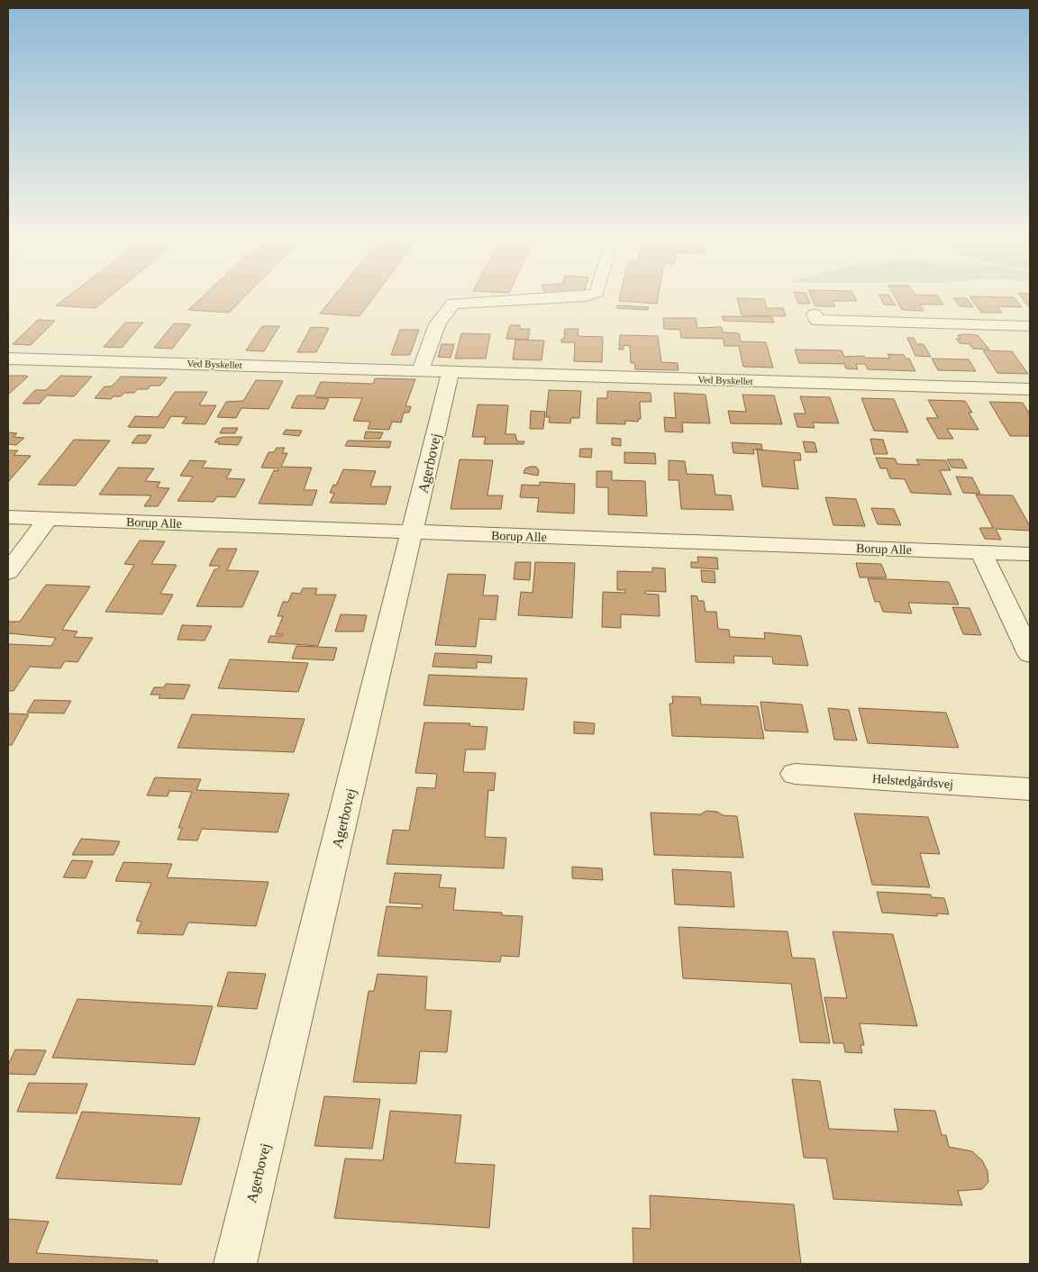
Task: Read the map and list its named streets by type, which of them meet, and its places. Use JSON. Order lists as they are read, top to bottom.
{
  "streets": {
    "street": [
      "Ved Byskellet",
      "Agerbovej",
      "Borup Alle",
      "Helstedgårdsvej"
    ]
  },
  "crossings": [
    ["Ved Byskellet", "Agerbovej"],
    ["Agerbovej", "Borup Alle"]
  ]
}
